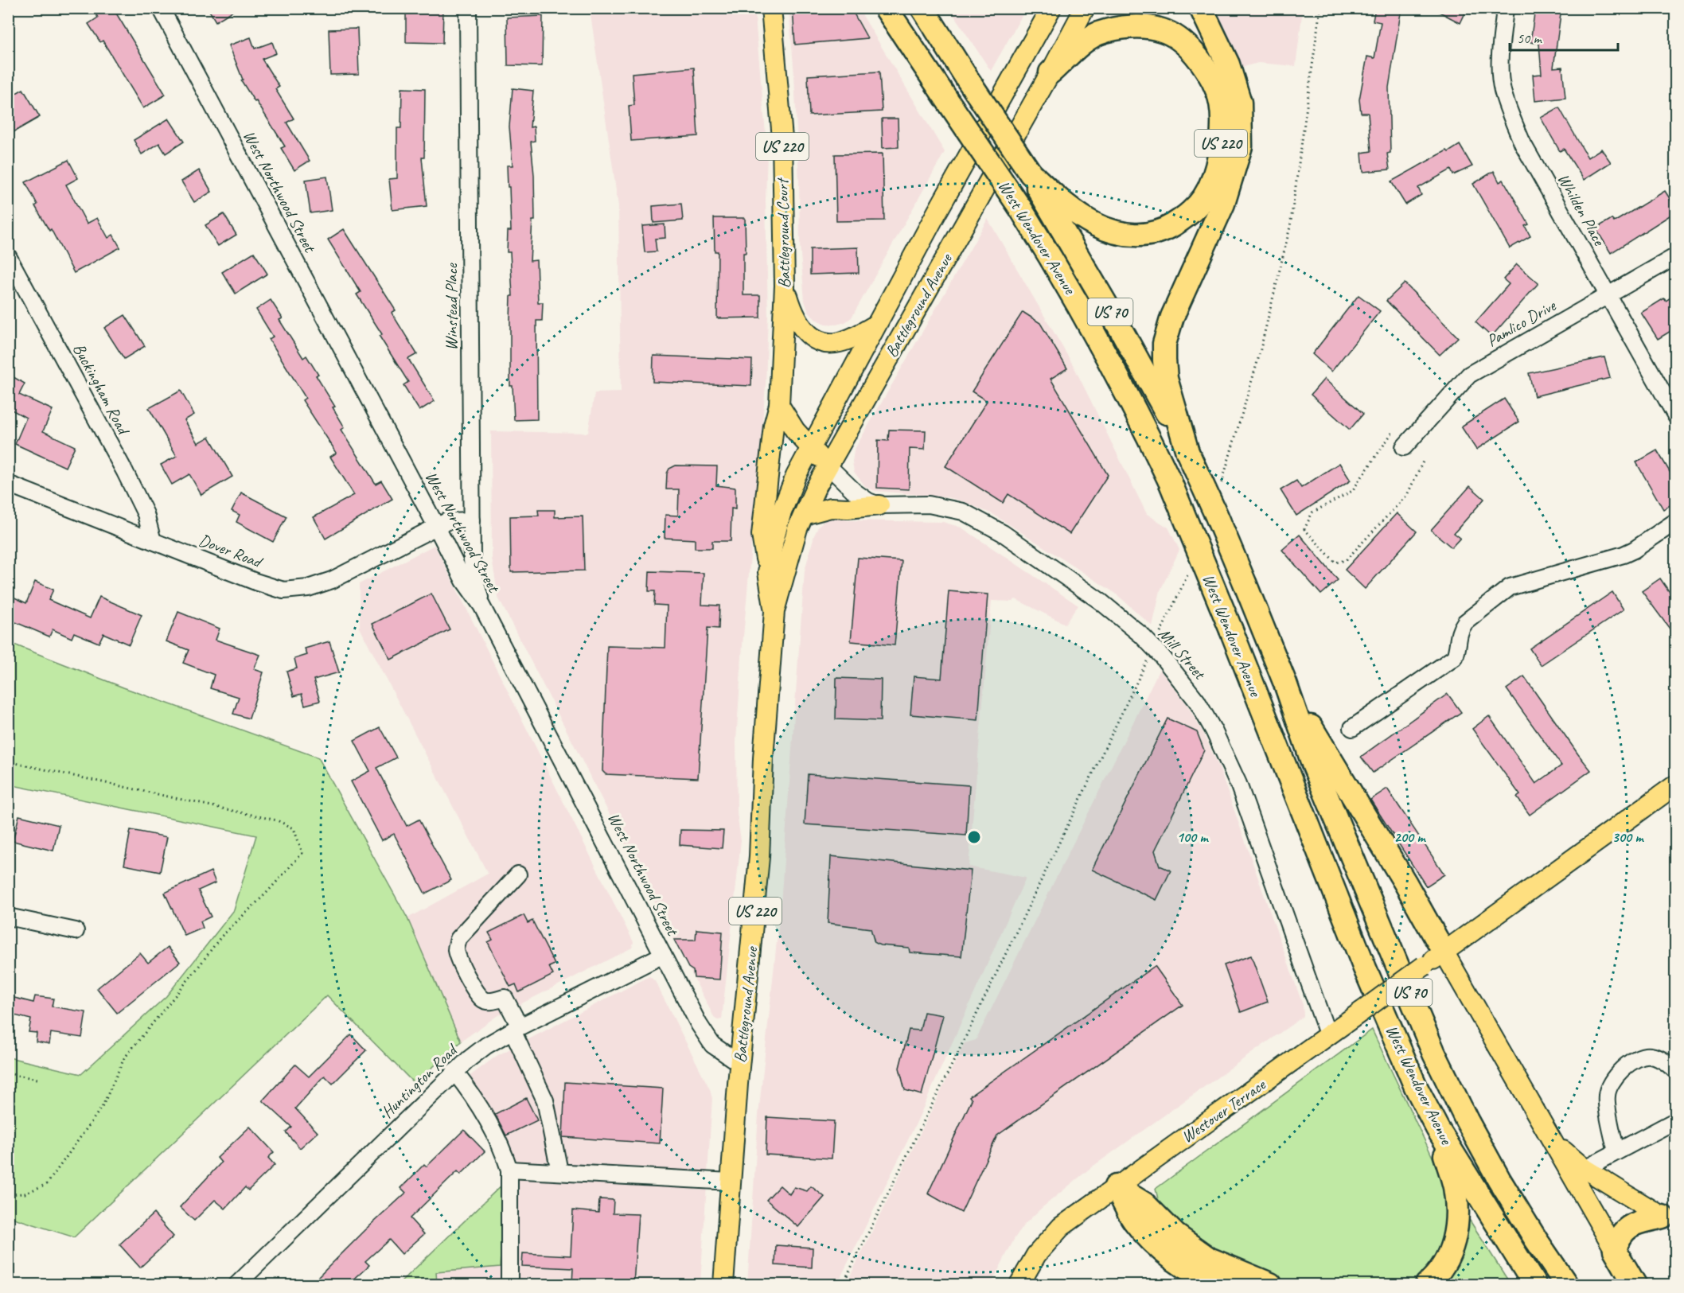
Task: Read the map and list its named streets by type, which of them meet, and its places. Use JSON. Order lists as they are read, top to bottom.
{
  "streets": {
    "highway": ["US 220", "West Wendover Avenue", "US 70"],
    "main road": ["Battleground Court", "Battleground Avenue", "Westover Terrace"],
    "street": [
      "West Northwood Street",
      "Whilden Place",
      "Winstead Place",
      "Pamlico Drive",
      "Buckingham Road",
      "Dover Road",
      "Mill Street",
      "Huntington Road"
    ]
  },
  "crossings": [
    ["US 220", "Battleground Court"],
    ["US 220", "West Wendover Avenue"],
    ["US 220", "Battleground Avenue"],
    ["West Northwood Street", "Battleground Avenue"],
    ["West Northwood Street", "Winstead Place"],
    ["West Northwood Street", "Dover Road"],
    ["West Northwood Street", "Huntington Road"],
    ["Whilden Place", "Pamlico Drive"],
    ["Battleground Avenue", "Mill Street"],
    ["Winstead Place", "Dover Road"],
    ["Buckingham Road", "Dover Road"],
    ["Mill Street", "Westover Terrace"]
  ],
  "scale_bar": "50 m",
  "rings": ["100 m", "200 m", "300 m"]
}
